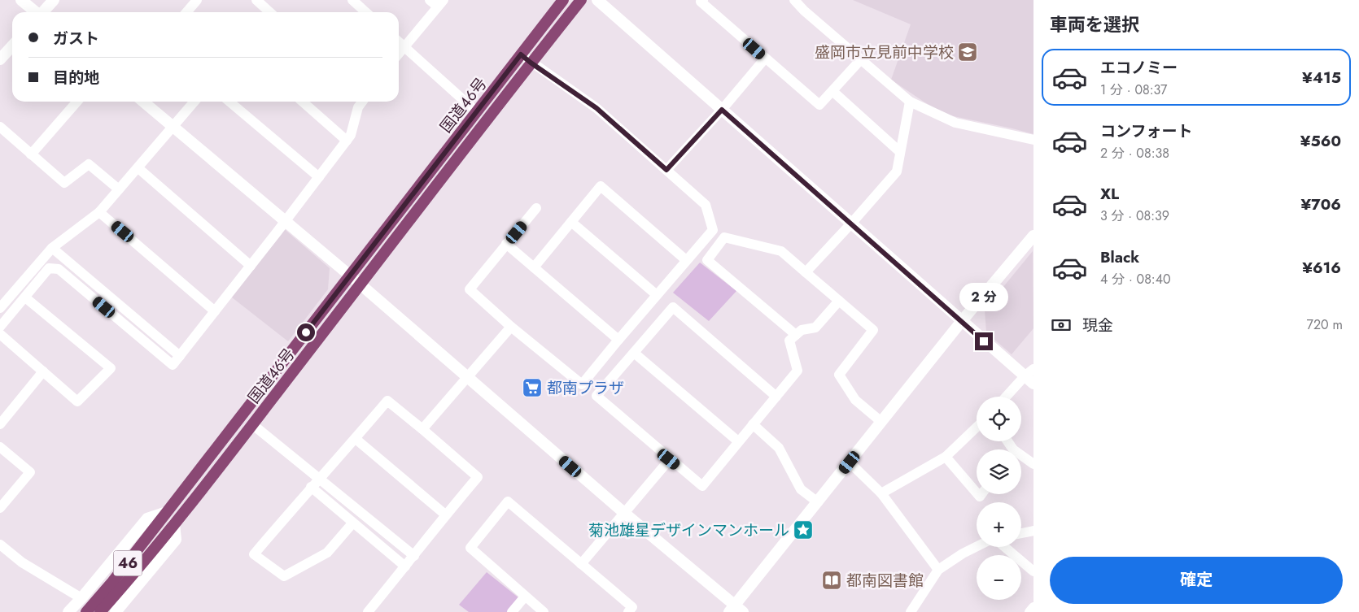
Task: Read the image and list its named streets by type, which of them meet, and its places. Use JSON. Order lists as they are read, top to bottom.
{
  "streets": {
    "highway": ["国道46号", "46"]
  },
  "places": {
    "school or university": ["盛岡市立見前中学校"],
    "supermarket": ["都南プラザ"],
    "place": ["菊池雄星デザインマンホール"],
    "library": ["都南図書館"]
  },
  "page": {
    "heading": "車両を選択",
    "banner": ["ガスト", "目的地"],
    "list": [
      {
        "name": "エコノミー",
        "note": "1 分 · 08:37",
        "value": "¥415"
      },
      {
        "name": "コンフォート",
        "note": "2 分 · 08:38",
        "value": "¥560"
      },
      {
        "name": "XL",
        "note": "3 分 · 08:39",
        "value": "¥706"
      },
      {
        "name": "Black",
        "note": "4 分 · 08:40",
        "value": "¥616"
      }
    ],
    "bubble": "2 分",
    "pay": ["現金", "720 m"],
    "map_buttons": ["+", "−"],
    "buttons": "確定"
  }
}
